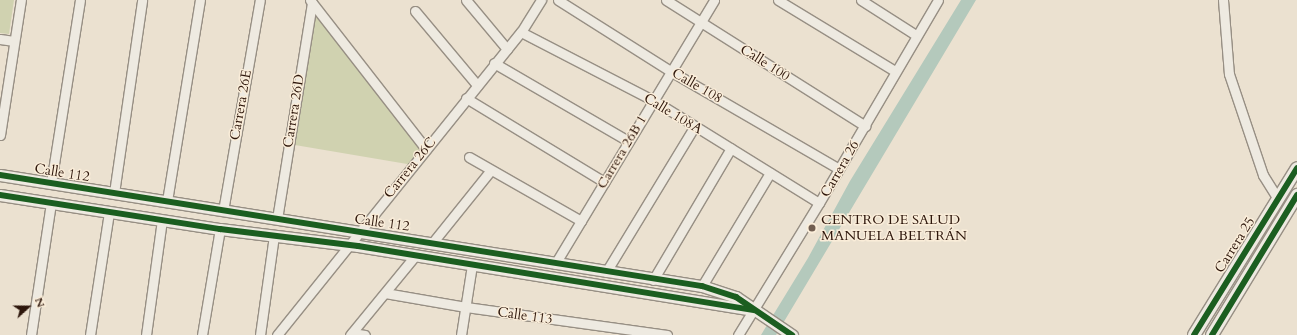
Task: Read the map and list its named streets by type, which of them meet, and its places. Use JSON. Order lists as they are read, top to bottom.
{
  "streets": {
    "main road": ["Carrera 25"],
    "street": [
      "Calle 100",
      "Calle 108",
      "Carrera 26E",
      "Carrera 26D",
      "Calle 108A",
      "Carrera 26B 1",
      "Carrera 26C",
      "Carrera 26",
      "Calle 112",
      "Calle 113"
    ]
  },
  "crossings": [
    ["Calle 100", "Carrera 26B 1"],
    ["Calle 100", "Carrera 26"],
    ["Calle 108", "Carrera 26B 1"],
    ["Calle 108", "Carrera 26"],
    ["Carrera 26E", "Calle 112"],
    ["Carrera 26D", "Calle 112"],
    ["Calle 108A", "Carrera 26B 1"],
    ["Calle 108A", "Carrera 26C"],
    ["Calle 108A", "Carrera 26"],
    ["Carrera 26B 1", "Calle 112"],
    ["Carrera 26C", "Calle 112"],
    ["Carrera 26", "Calle 112"]
  ],
  "places": ["CENTRO DE SALUD MANUELA BELTRÁN"],
  "north": "right"
}
